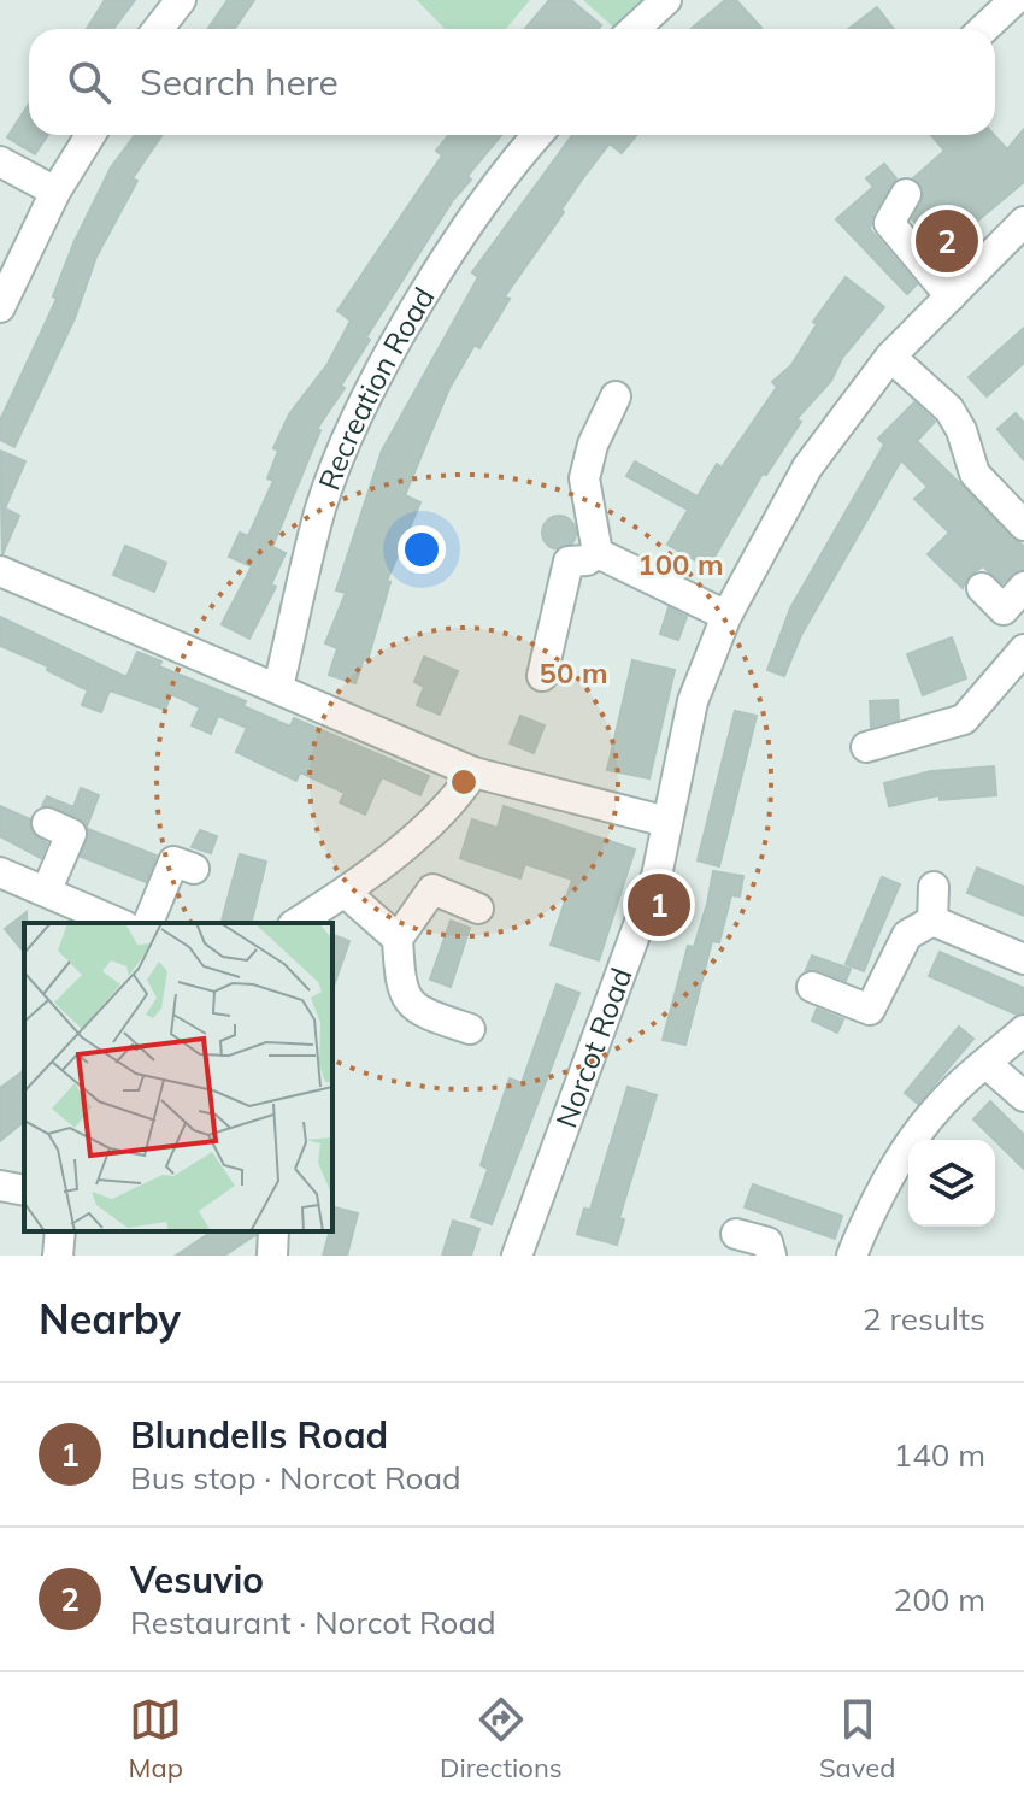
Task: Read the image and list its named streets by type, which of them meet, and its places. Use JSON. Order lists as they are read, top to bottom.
{
  "streets": {
    "street": ["Recreation Road", "Norcot Road"]
  },
  "page": {
    "search": "Search here",
    "pins": ["2", "1"],
    "heading": ["Nearby", "2 results"],
    "list": [
      {
        "mark": "1",
        "name": "Blundells Road",
        "note": "Bus stop · Norcot Road",
        "value": "140 m"
      },
      {
        "mark": "2",
        "name": "Vesuvio",
        "note": "Restaurant · Norcot Road",
        "value": "200 m"
      }
    ],
    "nav": ["Map", "Directions", "Saved"]
  },
  "rings": ["100 m", "50 m"]
}
